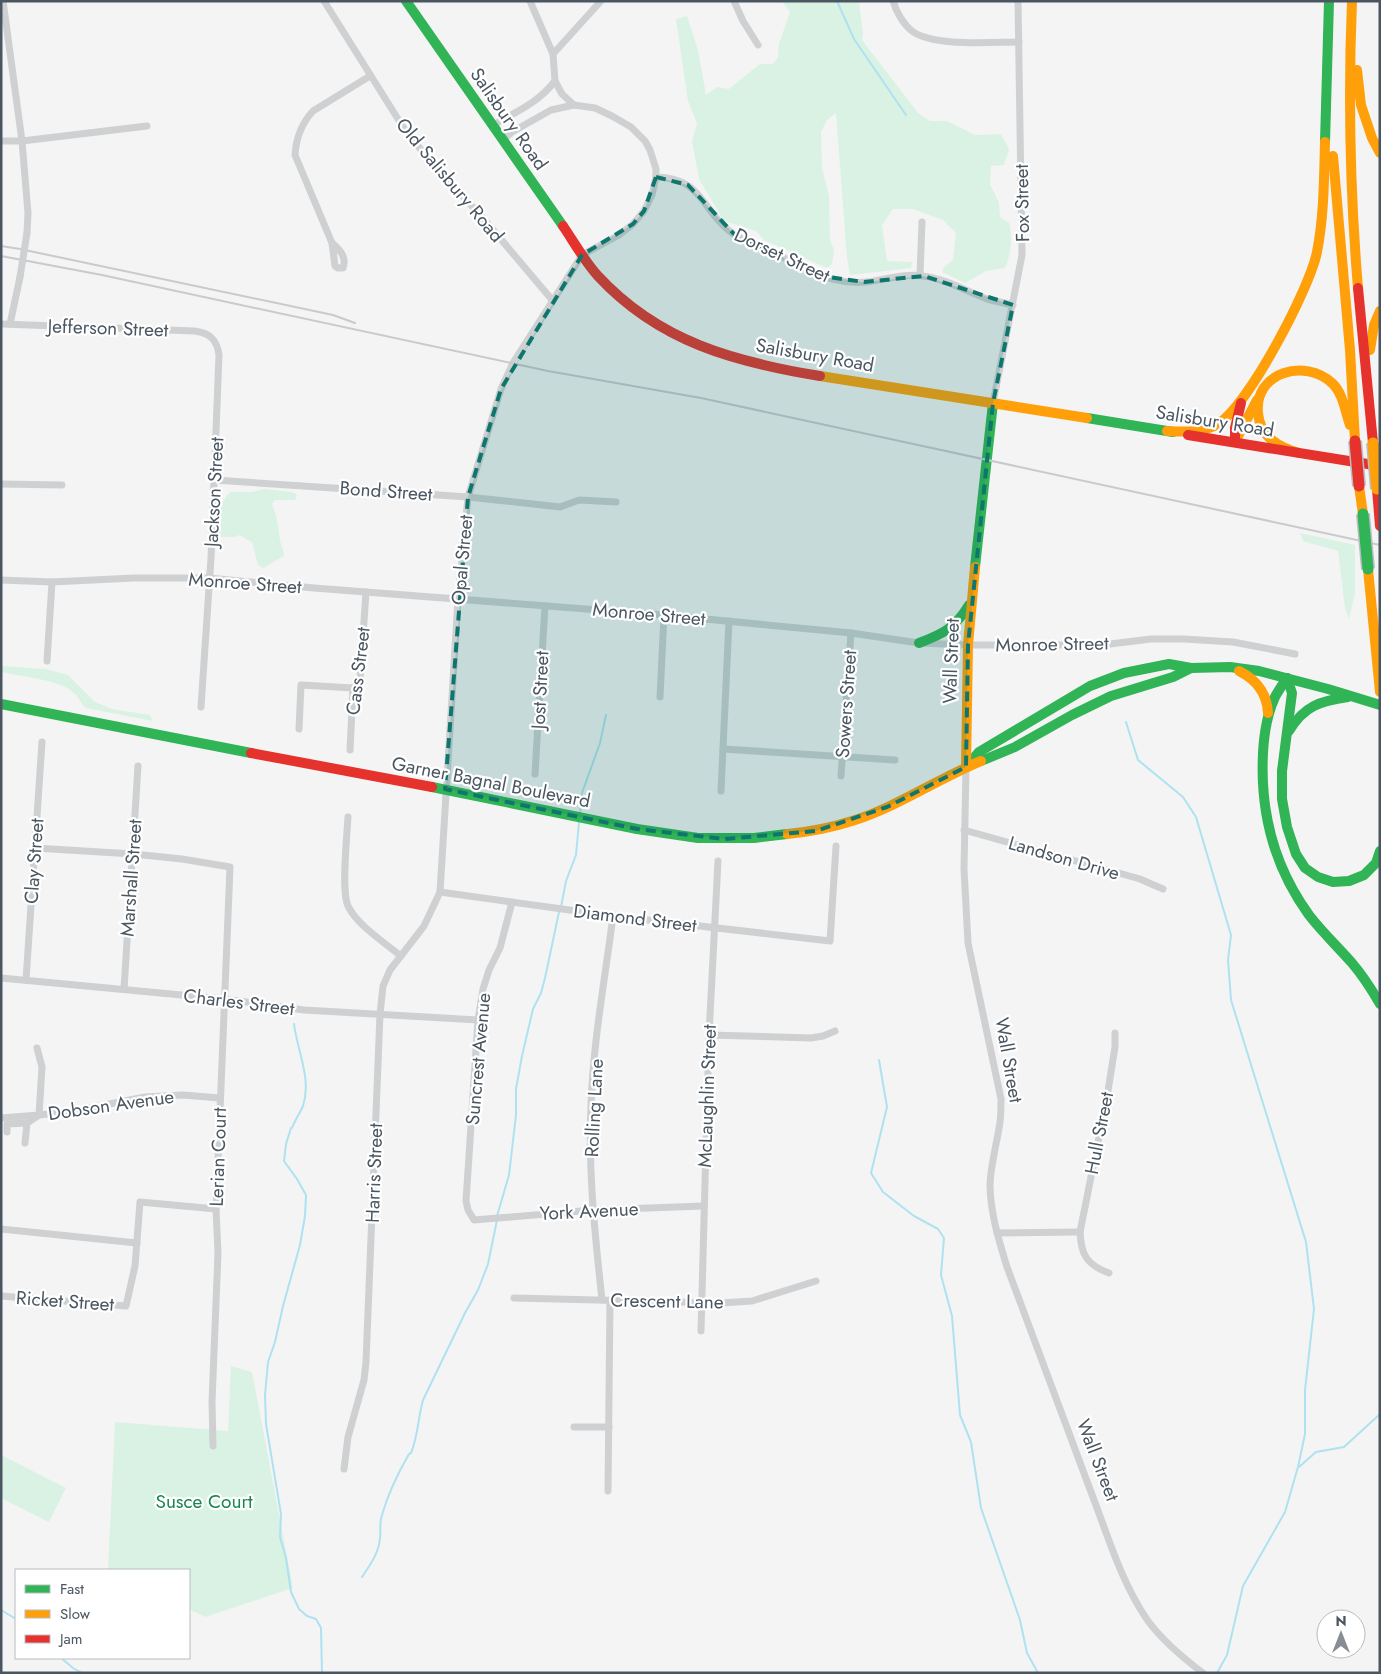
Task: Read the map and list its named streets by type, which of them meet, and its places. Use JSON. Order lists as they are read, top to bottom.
{
  "streets": {
    "main road": ["Salisbury Road", "Wall Street", "Garner Bagnal Boulevard"],
    "street": [
      "Old Salisbury Road",
      "Fox Street",
      "Dorset Street",
      "Jefferson Street",
      "Bond Street",
      "Jackson Street",
      "Opal Street",
      "Monroe Street",
      "Cass Street",
      "Jost Street",
      "Sowers Street",
      "Landson Drive",
      "Clay Street",
      "Marshall Street",
      "Diamond Street",
      "Charles Street",
      "Suncrest Avenue",
      "McLaughlin Street",
      "Dobson Avenue",
      "Rolling Lane",
      "Hull Street",
      "Lerian Court",
      "Harris Street",
      "York Avenue",
      "Ricket Street",
      "Crescent Lane"
    ]
  },
  "crossings": [
    ["Salisbury Road", "Fox Street"],
    ["Salisbury Road", "Dorset Street"],
    ["Salisbury Road", "Opal Street"],
    ["Salisbury Road", "Wall Street"],
    ["Old Salisbury Road", "Opal Street"],
    ["Fox Street", "Dorset Street"],
    ["Fox Street", "Wall Street"],
    ["Dorset Street", "Opal Street"],
    ["Jefferson Street", "Jackson Street"],
    ["Bond Street", "Jackson Street"],
    ["Bond Street", "Opal Street"],
    ["Jackson Street", "Monroe Street"],
    ["Opal Street", "Monroe Street"],
    ["Opal Street", "Garner Bagnal Boulevard"],
    ["Opal Street", "Diamond Street"],
    ["Opal Street", "Harris Street"],
    ["Monroe Street", "Wall Street"],
    ["Monroe Street", "Cass Street"],
    ["Monroe Street", "Jost Street"],
    ["Monroe Street", "Sowers Street"],
    ["Wall Street", "Garner Bagnal Boulevard"],
    ["Wall Street", "Landson Drive"],
    ["Clay Street", "Charles Street"],
    ["Marshall Street", "Charles Street"],
    ["Marshall Street", "Lerian Court"],
    ["Diamond Street", "Suncrest Avenue"],
    ["Diamond Street", "McLaughlin Street"],
    ["Diamond Street", "Rolling Lane"],
    ["Diamond Street", "Harris Street"],
    ["Charles Street", "Suncrest Avenue"],
    ["Charles Street", "Lerian Court"],
    ["Charles Street", "Harris Street"],
    ["Suncrest Avenue", "York Avenue"],
    ["McLaughlin Street", "York Avenue"],
    ["McLaughlin Street", "Crescent Lane"],
    ["Dobson Avenue", "Lerian Court"],
    ["Rolling Lane", "York Avenue"],
    ["Rolling Lane", "Crescent Lane"]
  ],
  "parks": ["Susce Court"],
  "legend": ["Fast", "Slow", "Jam"],
  "north": "top"
}
